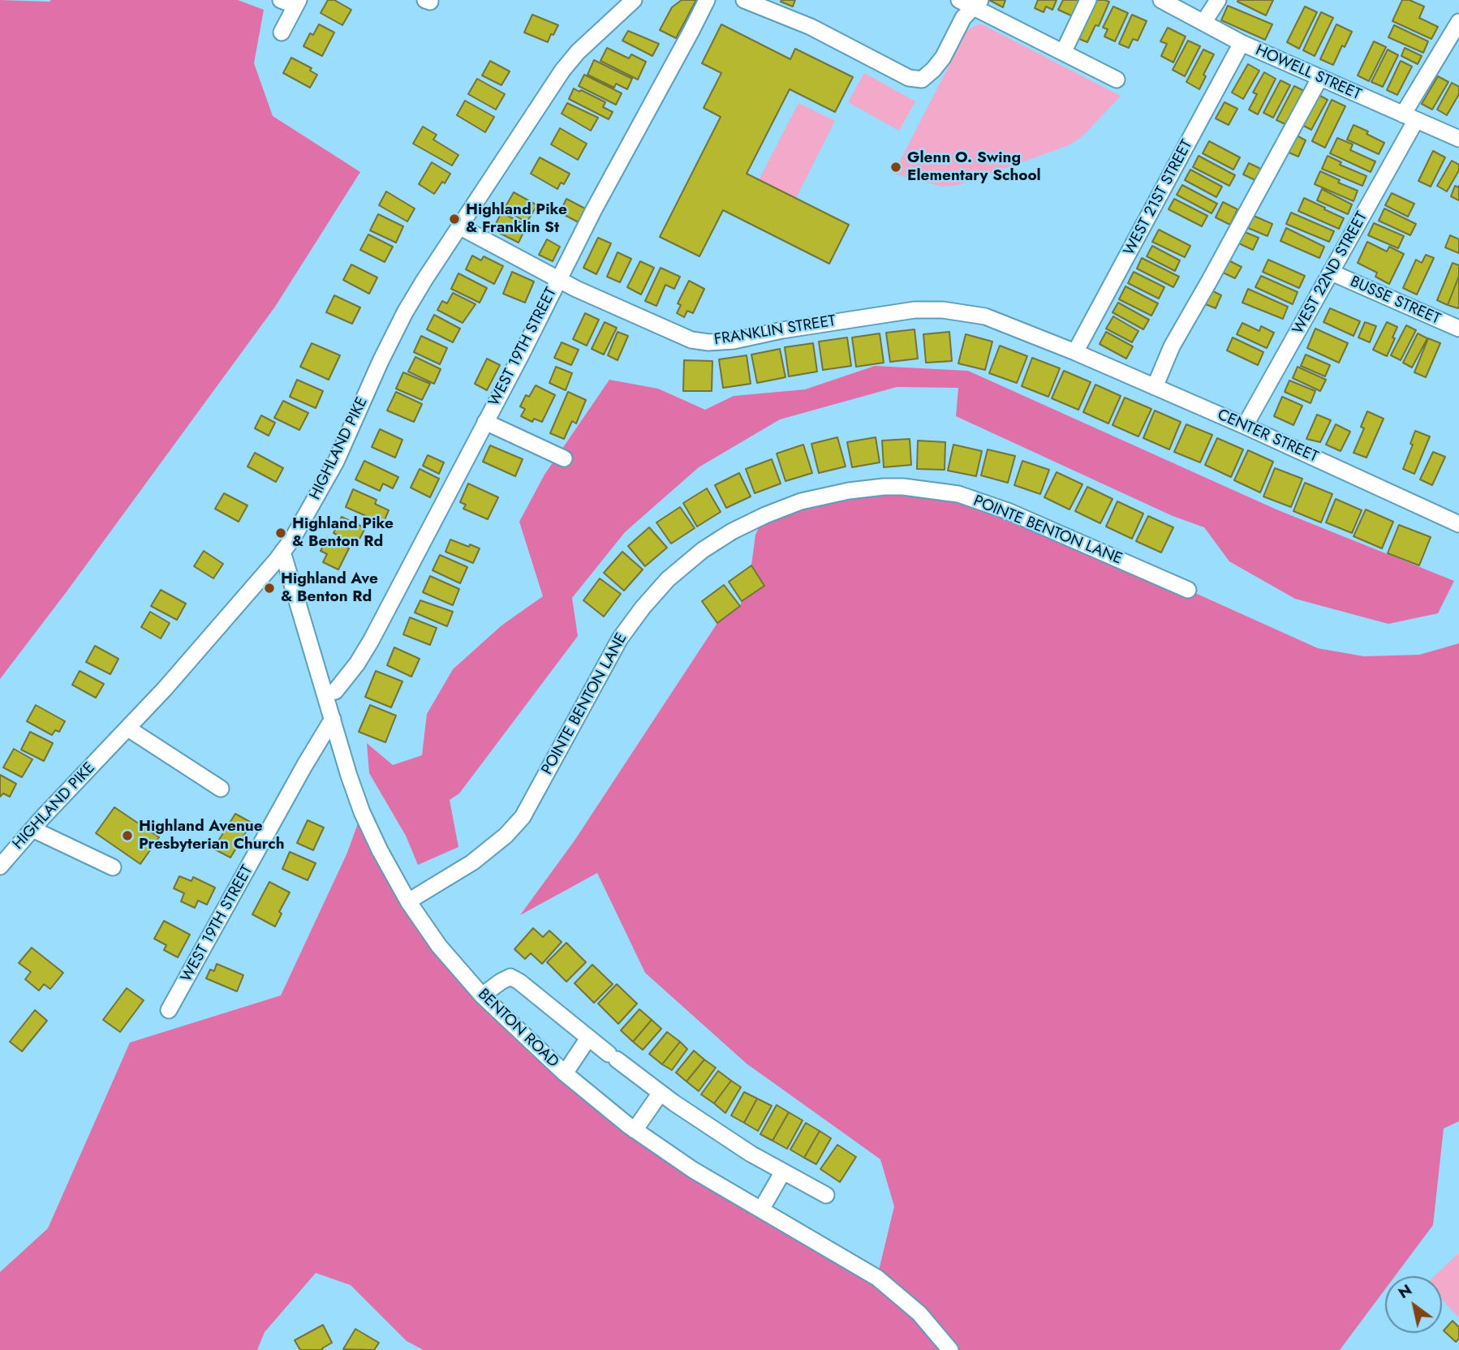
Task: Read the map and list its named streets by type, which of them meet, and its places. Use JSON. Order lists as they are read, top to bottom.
{
  "streets": {
    "street": [
      "HOWELL STREET",
      "WEST 21ST STREET",
      "WEST 22ND STREET",
      "BUSSE STREET",
      "FRANKLIN STREET",
      "WEST 19TH STREET",
      "CENTER STREET",
      "HIGHLAND PIKE",
      "POINTE BENTON LANE",
      "BENTON ROAD"
    ]
  },
  "crossings": [
    ["HOWELL STREET", "WEST 21ST STREET"],
    ["HOWELL STREET", "WEST 22ND STREET"],
    ["WEST 21ST STREET", "FRANKLIN STREET"],
    ["WEST 21ST STREET", "CENTER STREET"],
    ["WEST 22ND STREET", "BUSSE STREET"],
    ["WEST 22ND STREET", "CENTER STREET"],
    ["FRANKLIN STREET", "WEST 19TH STREET"],
    ["FRANKLIN STREET", "CENTER STREET"],
    ["FRANKLIN STREET", "HIGHLAND PIKE"],
    ["WEST 19TH STREET", "BENTON ROAD"],
    ["HIGHLAND PIKE", "BENTON ROAD"],
    ["POINTE BENTON LANE", "BENTON ROAD"]
  ],
  "places": [
    "Glenn O. Swing Elementary School",
    "Highland Pike & Franklin St",
    "Highland Pike & Benton Rd",
    "Highland Ave & Benton Rd",
    "Highland Avenue Presbyterian Church"
  ],
  "north": "top left"
}
